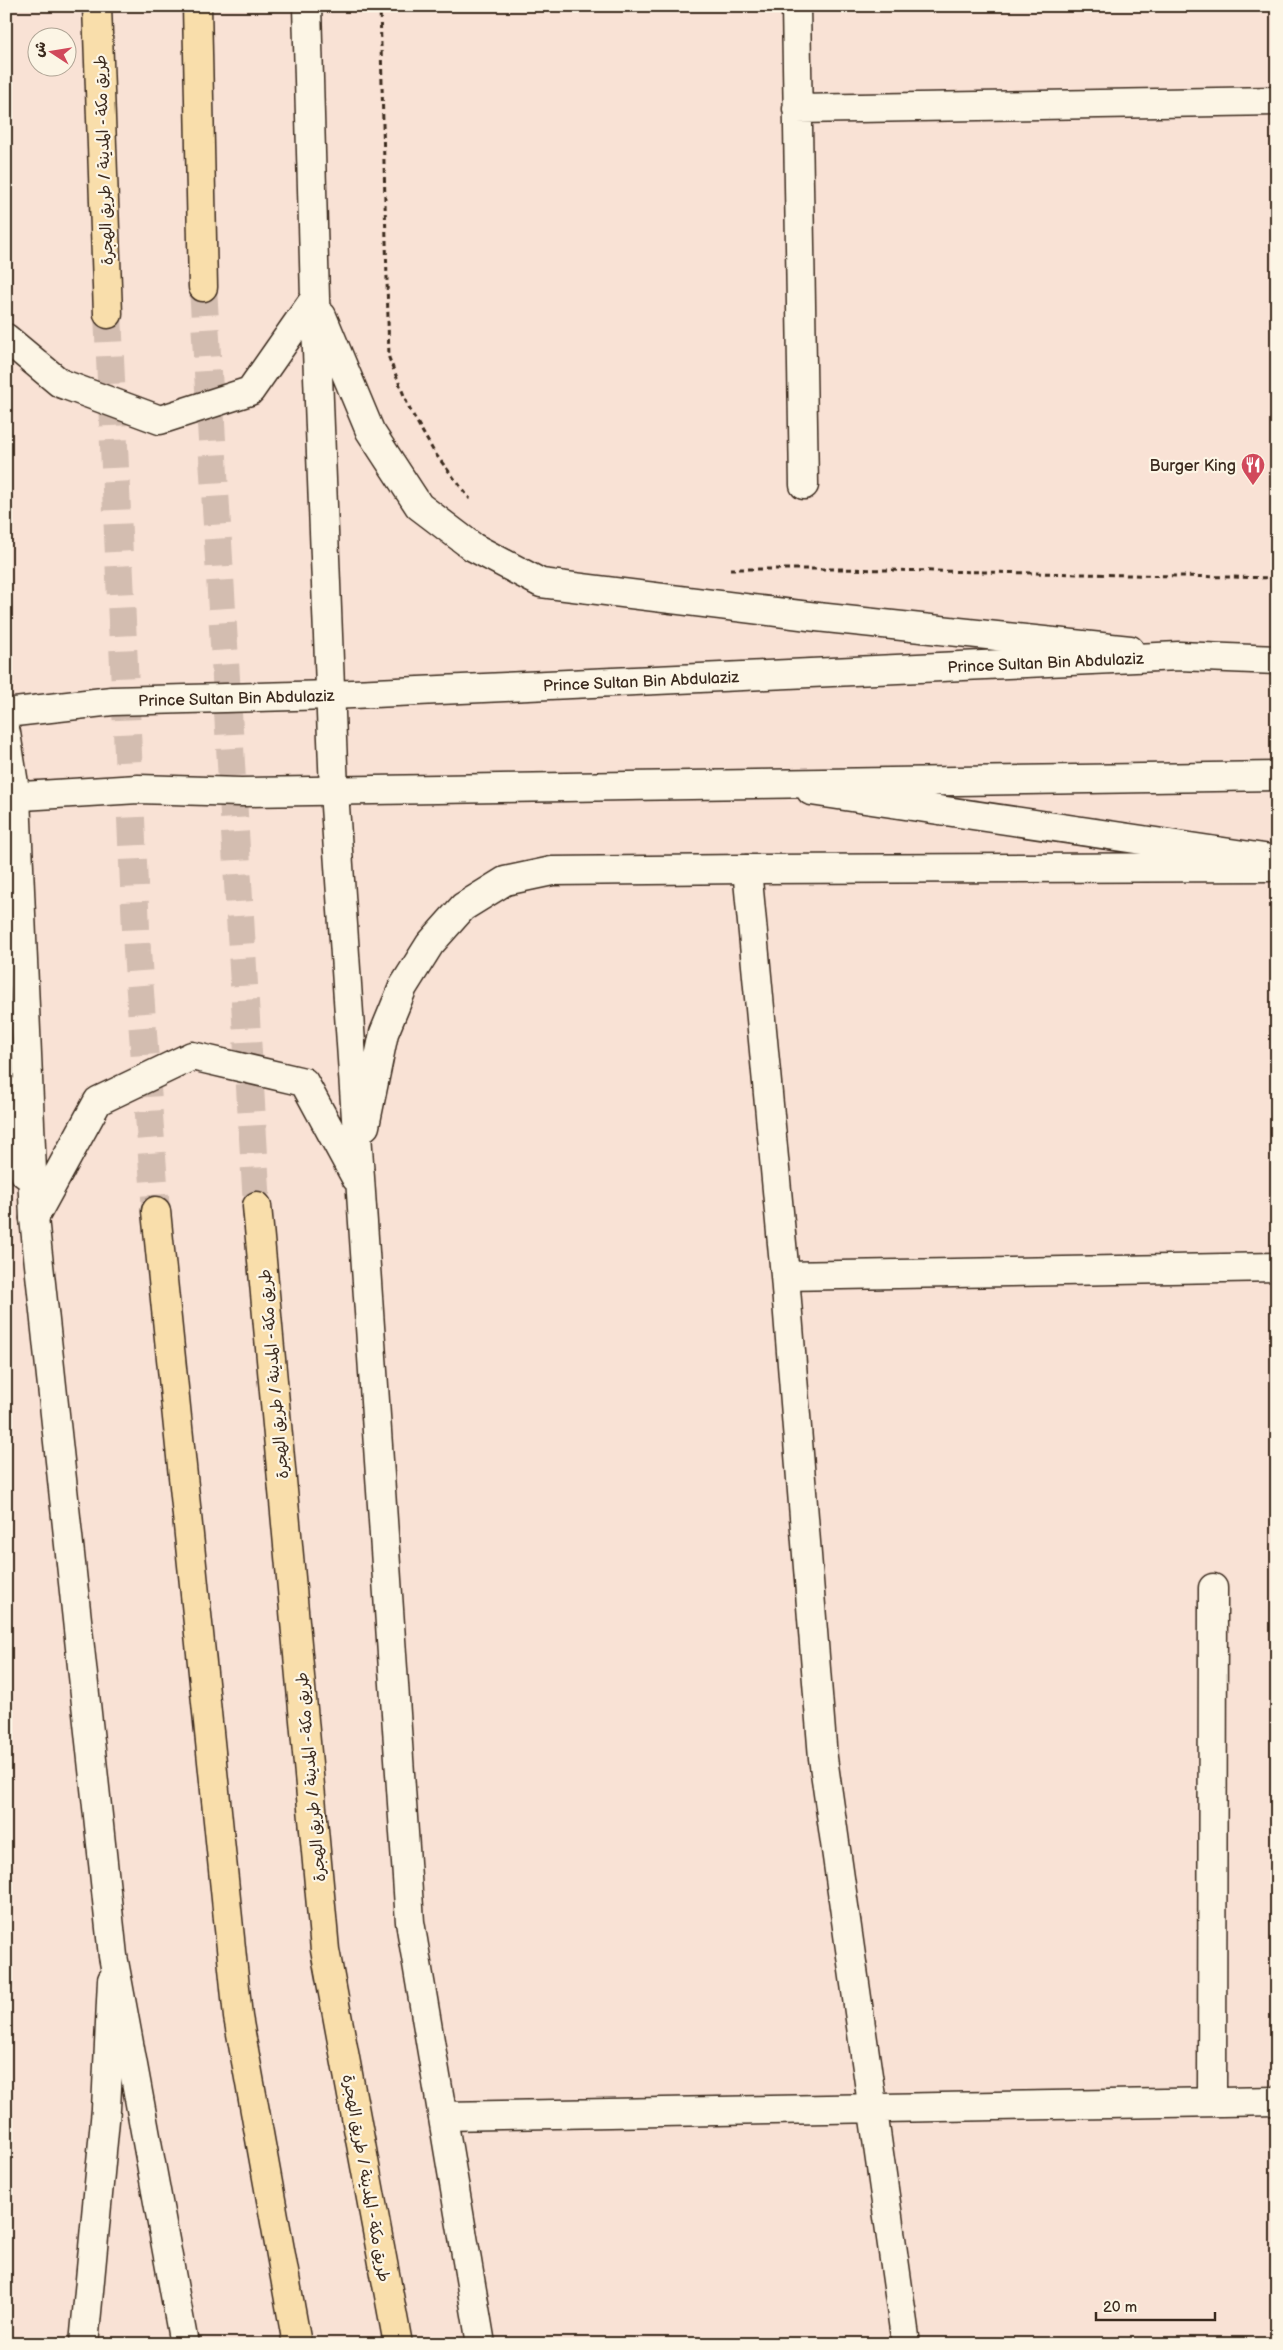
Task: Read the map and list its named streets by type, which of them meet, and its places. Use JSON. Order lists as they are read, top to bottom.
{
  "streets": {
    "highway": ["طريق مكة - المدينة / طريق الهجرة"],
    "street": ["Prince Sultan Bin Abdulaziz"]
  },
  "places": {
    "restaurant": ["Burger King"]
  },
  "scale_bar": "20 m",
  "north": "left"
}
